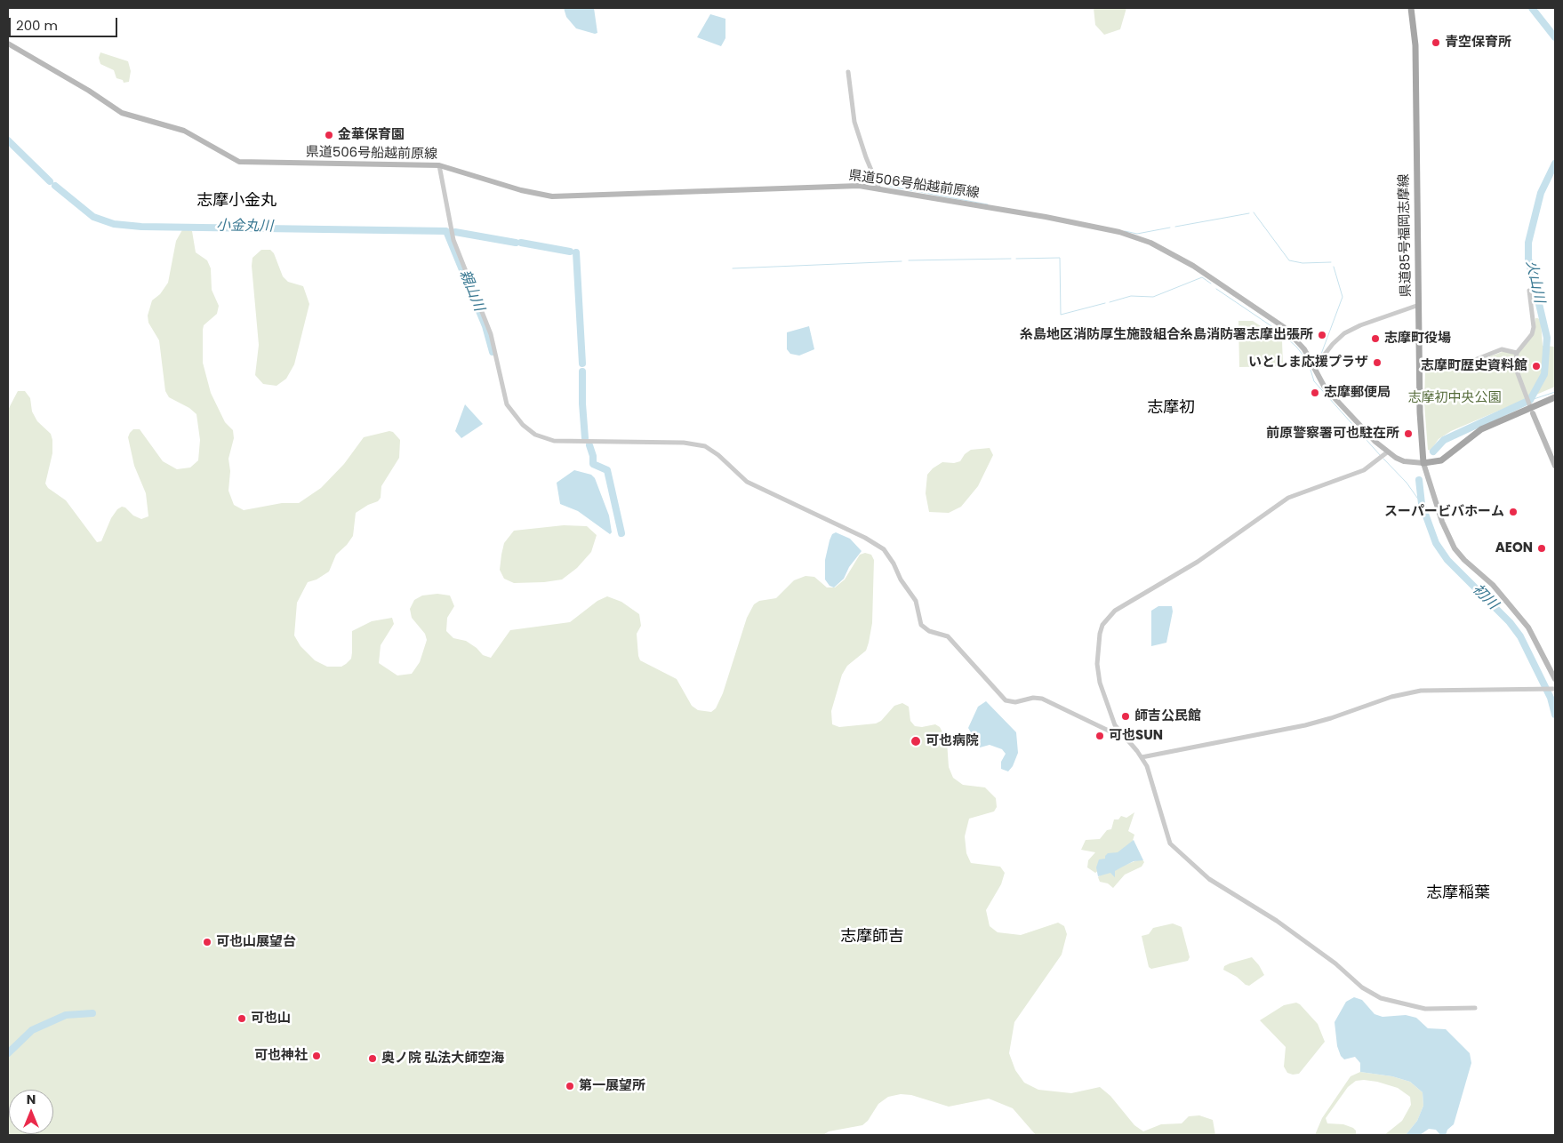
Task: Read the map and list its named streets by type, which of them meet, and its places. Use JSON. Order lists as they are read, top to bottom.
{
  "streets": {
    "main road": ["県道506号船越前原線", "県道85号福岡志摩線"]
  },
  "crossings": [
    ["県道506号船越前原線", "県道85号福岡志摩線"]
  ],
  "districts": [
    "志摩小金丸",
    "志摩初",
    "志摩稲葉",
    "志摩師吉"
  ],
  "water": [
    "小金丸川",
    "火山川",
    "親山川",
    "初川"
  ],
  "parks": ["志摩初中央公園"],
  "places": [
    "青空保育所",
    "金華保育園",
    "糸島地区消防厚生施設組合糸島消防署志摩出張所",
    "志摩町役場",
    "いとしま応援プラザ",
    "志摩町歴史資料館",
    "志摩郵便局",
    "前原警察署可也駐在所",
    "スーパービバホーム",
    "AEON",
    "師吉公民館",
    "可也SUN",
    "可也病院",
    "可也山展望台",
    "可也山",
    "可也神社",
    "奥ノ院 弘法大師空海",
    "第一展望所"
  ],
  "scale_bar": "200 m",
  "north": "top"
}
